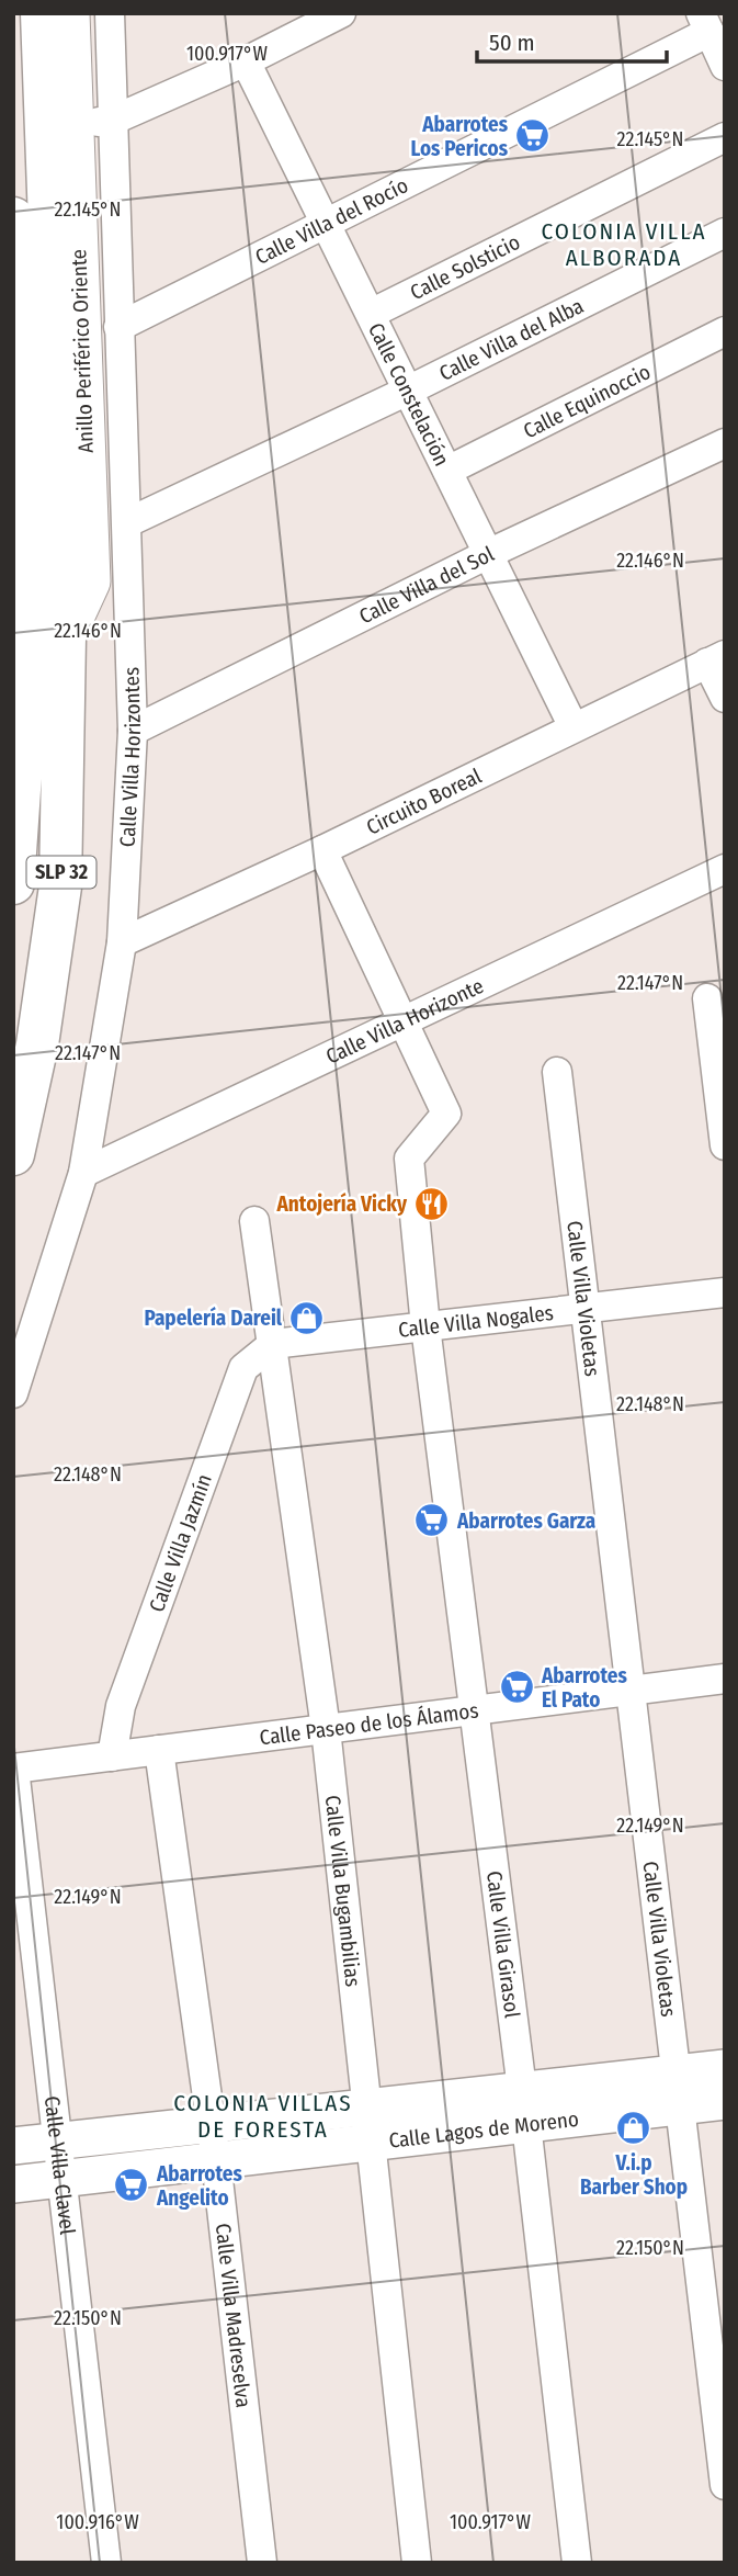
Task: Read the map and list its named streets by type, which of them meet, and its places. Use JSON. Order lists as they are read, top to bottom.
{
  "streets": {
    "highway": ["Anillo Periférico Oriente", "SLP 32"],
    "street": [
      "Calle Villa del Rocío",
      "Calle Solsticio",
      "Calle Villa del Alba",
      "Calle Constelación",
      "Calle Equinoccio",
      "Calle Villa del Sol",
      "Calle Villa Horizontes",
      "Circuito Boreal",
      "Calle Villa Horizonte",
      "Calle Villa Violetas",
      "Calle Villa Nogales",
      "Calle Villa Jazmín",
      "Calle Paseo de los Álamos",
      "Calle Villa Bugambilias",
      "Calle Villa Girasol",
      "Calle Lagos de Moreno",
      "Calle Villa Clavel",
      "Calle Villa Madreselva"
    ]
  },
  "crossings": [
    ["Calle Villa del Rocío", "Calle Constelación"],
    ["Calle Villa del Rocío", "Calle Villa Horizontes"],
    ["Calle Solsticio", "Calle Constelación"],
    ["Calle Villa del Alba", "Calle Constelación"],
    ["Calle Villa del Alba", "Calle Villa Horizontes"],
    ["Calle Constelación", "Calle Equinoccio"],
    ["Calle Constelación", "Calle Villa del Sol"],
    ["Calle Constelación", "Circuito Boreal"],
    ["Calle Villa del Sol", "Calle Villa Horizontes"],
    ["Calle Villa Horizontes", "Circuito Boreal"],
    ["Calle Villa Horizontes", "Calle Villa Horizonte"],
    ["Calle Villa Horizonte", "Calle Villa Girasol"],
    ["Calle Villa Violetas", "Calle Villa Nogales"],
    ["Calle Villa Violetas", "Calle Paseo de los Álamos"],
    ["Calle Villa Violetas", "Calle Lagos de Moreno"],
    ["Calle Villa Nogales", "Calle Villa Jazmín"],
    ["Calle Villa Nogales", "Calle Villa Bugambilias"],
    ["Calle Villa Nogales", "Calle Villa Girasol"],
    ["Calle Villa Jazmín", "Calle Paseo de los Álamos"],
    ["Calle Villa Jazmín", "Calle Villa Bugambilias"],
    ["Calle Paseo de los Álamos", "Calle Villa Bugambilias"],
    ["Calle Paseo de los Álamos", "Calle Villa Girasol"],
    ["Calle Paseo de los Álamos", "Calle Villa Clavel"],
    ["Calle Paseo de los Álamos", "Calle Villa Madreselva"],
    ["Calle Villa Bugambilias", "Calle Lagos de Moreno"],
    ["Calle Villa Girasol", "Calle Lagos de Moreno"],
    ["Calle Lagos de Moreno", "Calle Villa Clavel"],
    ["Calle Lagos de Moreno", "Calle Villa Madreselva"]
  ],
  "districts": ["COLONIA VILLA ALBORADA", "COLONIA VILLAS DE FORESTA"],
  "places": {
    "supermarket": [
      "Abarrotes Los Pericos",
      "Abarrotes Garza",
      "Abarrotes El Pato",
      "Abarrotes Angelito"
    ],
    "restaurant": ["Antojería Vicky"],
    "shop": ["Papelería Dareil", "V.i.p Barber Shop"]
  },
  "scale_bar": "50 m",
  "coordinates": [
    "100.917°W",
    "22.145°N",
    "22.146°N",
    "22.147°N",
    "22.148°N",
    "22.149°N",
    "22.150°N",
    "100.916°W"
  ]
}
